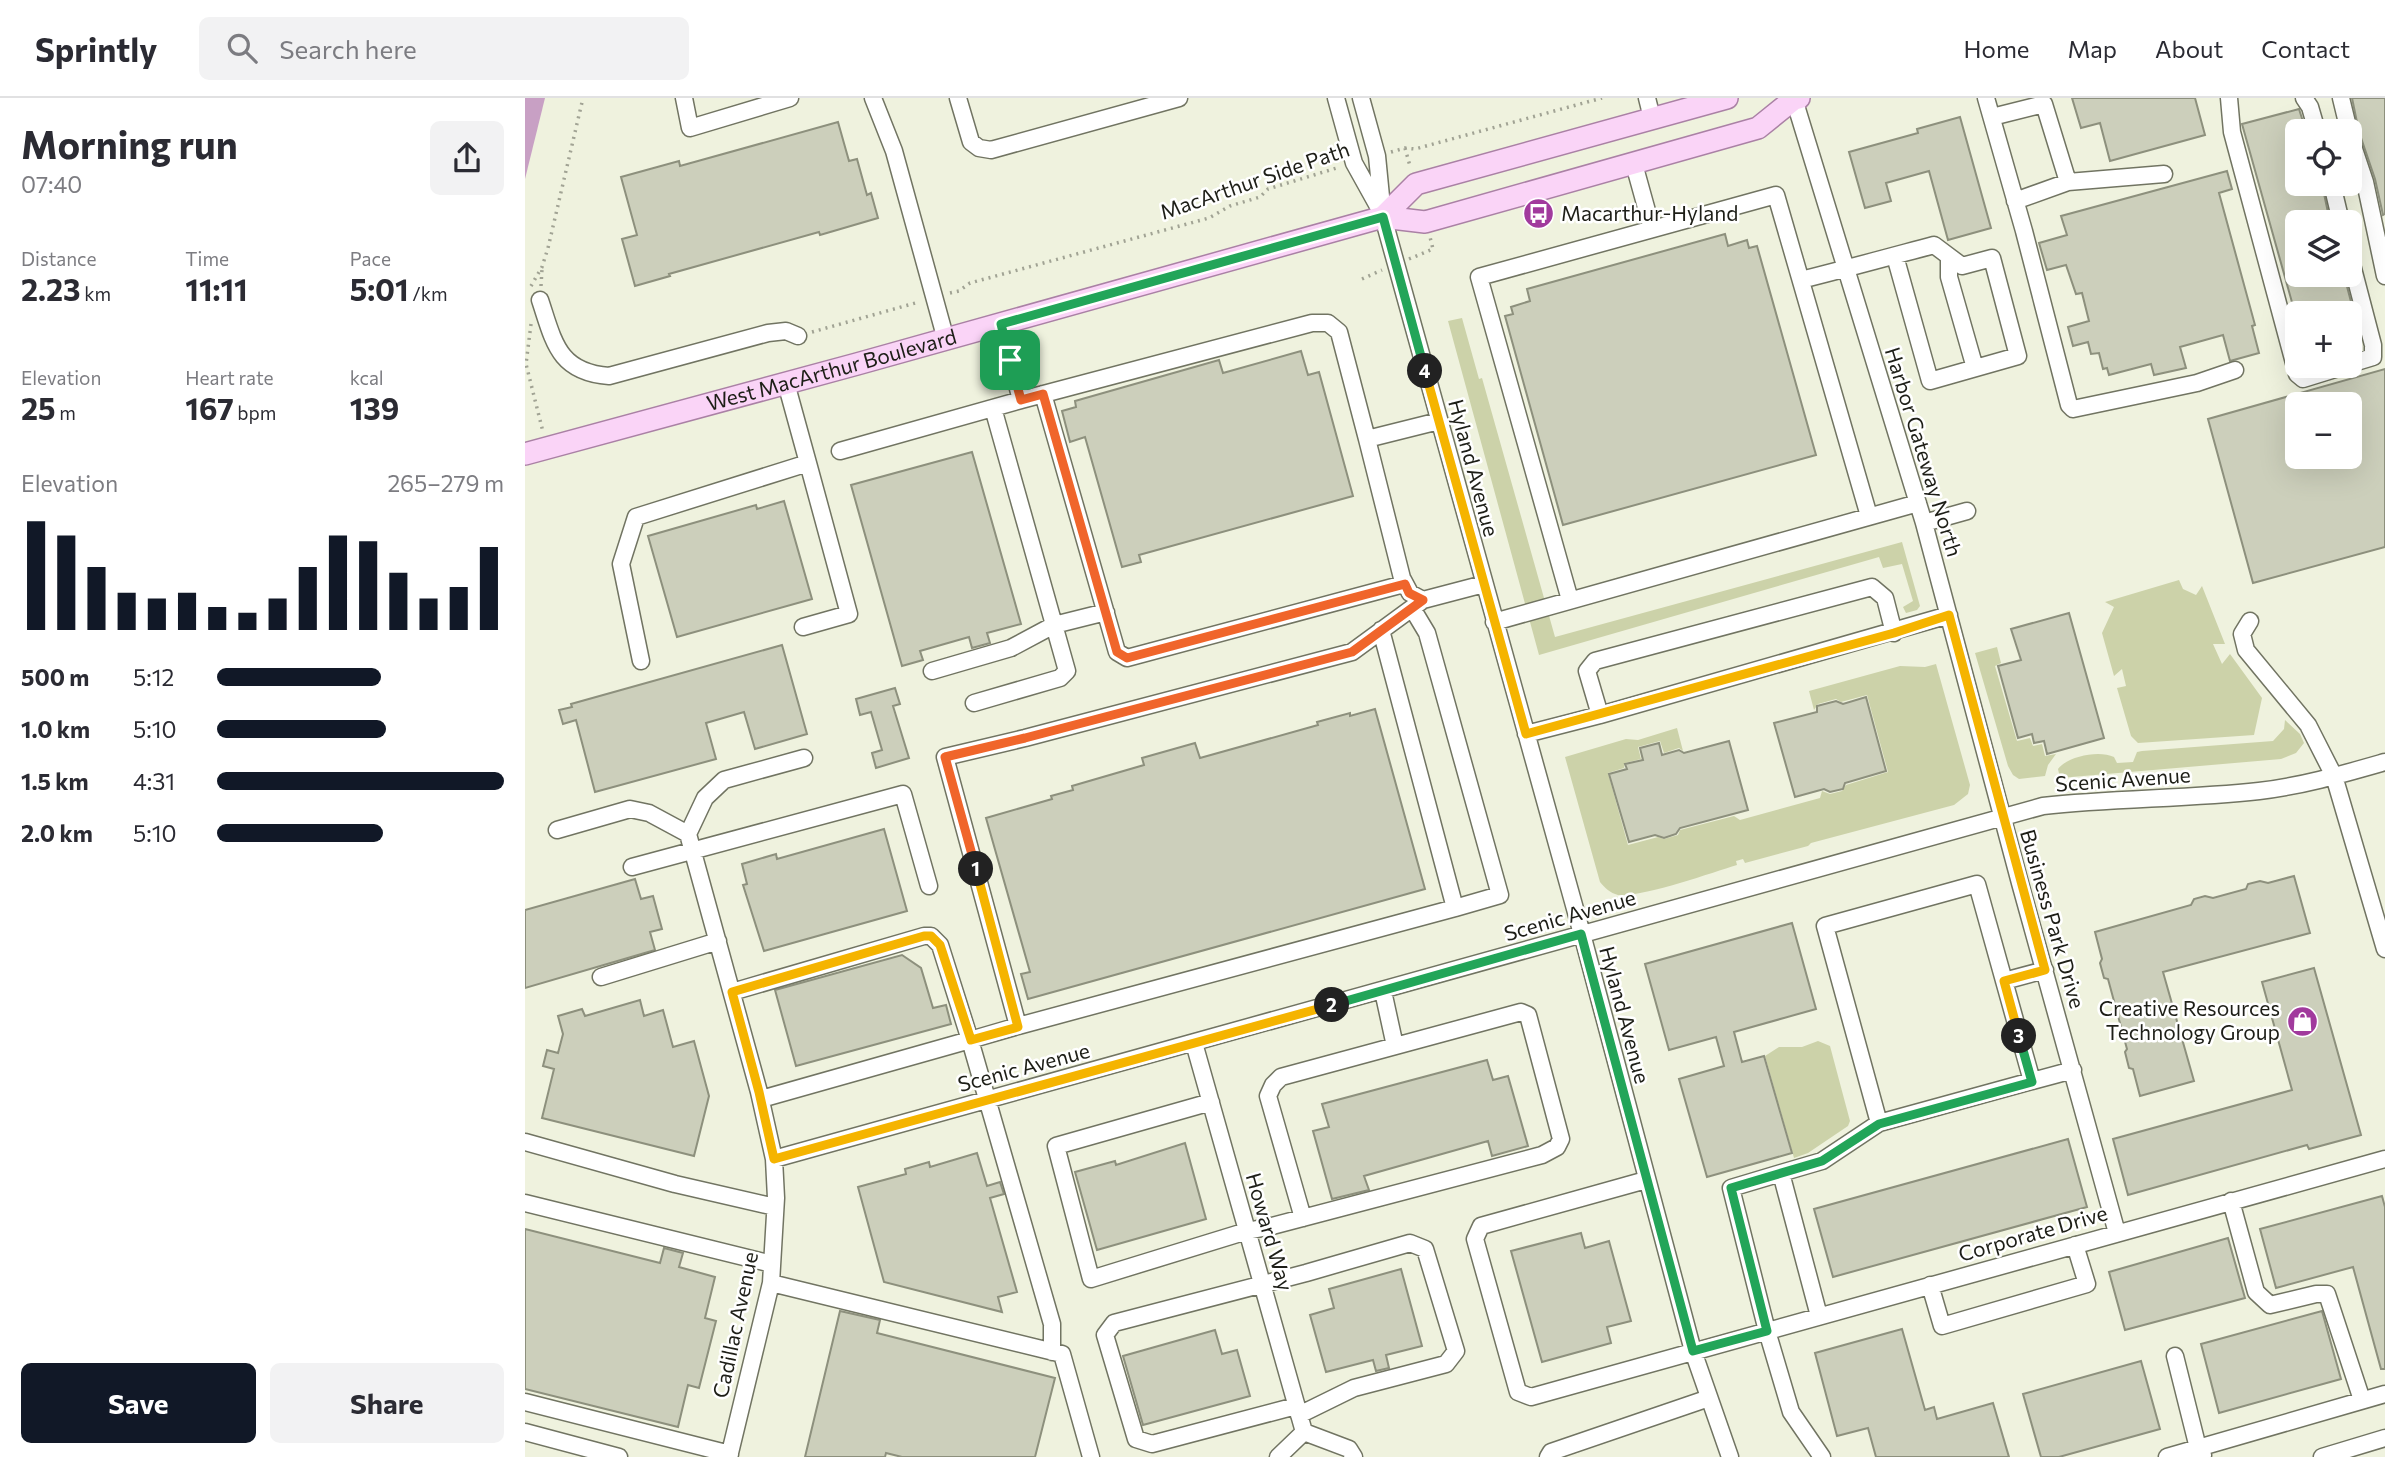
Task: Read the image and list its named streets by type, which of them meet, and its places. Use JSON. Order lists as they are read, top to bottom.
{
  "streets": {
    "main road": ["West MacArthur Boulevard"],
    "street": [
      "Harbor Gateway North",
      "Hyland Avenue",
      "Scenic Avenue",
      "Business Park Drive",
      "Howard Way",
      "Corporate Drive",
      "Cadillac Avenue"
    ],
    "path": ["MacArthur Side Path"]
  },
  "crossings": [
    ["West MacArthur Boulevard", "Harbor Gateway North"],
    ["West MacArthur Boulevard", "Hyland Avenue"],
    ["Harbor Gateway North", "Scenic Avenue"],
    ["Harbor Gateway North", "Business Park Drive"],
    ["Hyland Avenue", "Scenic Avenue"],
    ["Hyland Avenue", "Corporate Drive"],
    ["Scenic Avenue", "Business Park Drive"],
    ["Scenic Avenue", "Howard Way"],
    ["Scenic Avenue", "Cadillac Avenue"],
    ["Business Park Drive", "Corporate Drive"]
  ],
  "places": {
    "bus stop": ["Macarthur-Hyland"],
    "shop": ["Creative Resources Technology Group"]
  },
  "page": {
    "header": "Sprintly",
    "search": "Search here",
    "nav": [
      "Home",
      "Map",
      "About",
      "Contact"
    ],
    "heading": ["Morning run", "07:40"],
    "map_buttons": ["+", "−"],
    "stats": [
      ["Distance", "2.23 km"],
      ["Time", "11:11"],
      ["Pace", "5:01 /km"],
      ["Elevation", "25 m"],
      ["Heart rate", "167 bpm"],
      ["kcal", "139"]
    ],
    "pins": [
      "4",
      "1",
      "2",
      "3"
    ],
    "chart": ["Elevation", "265–279 m"],
    "list": [
      {
        "name": "500 m",
        "note": "5:12"
      },
      {
        "name": "1.0 km",
        "note": "5:10"
      },
      {
        "name": "1.5 km",
        "note": "4:31"
      },
      {
        "name": "2.0 km",
        "note": "5:10"
      }
    ],
    "buttons": ["Save", "Share"]
  }
}
